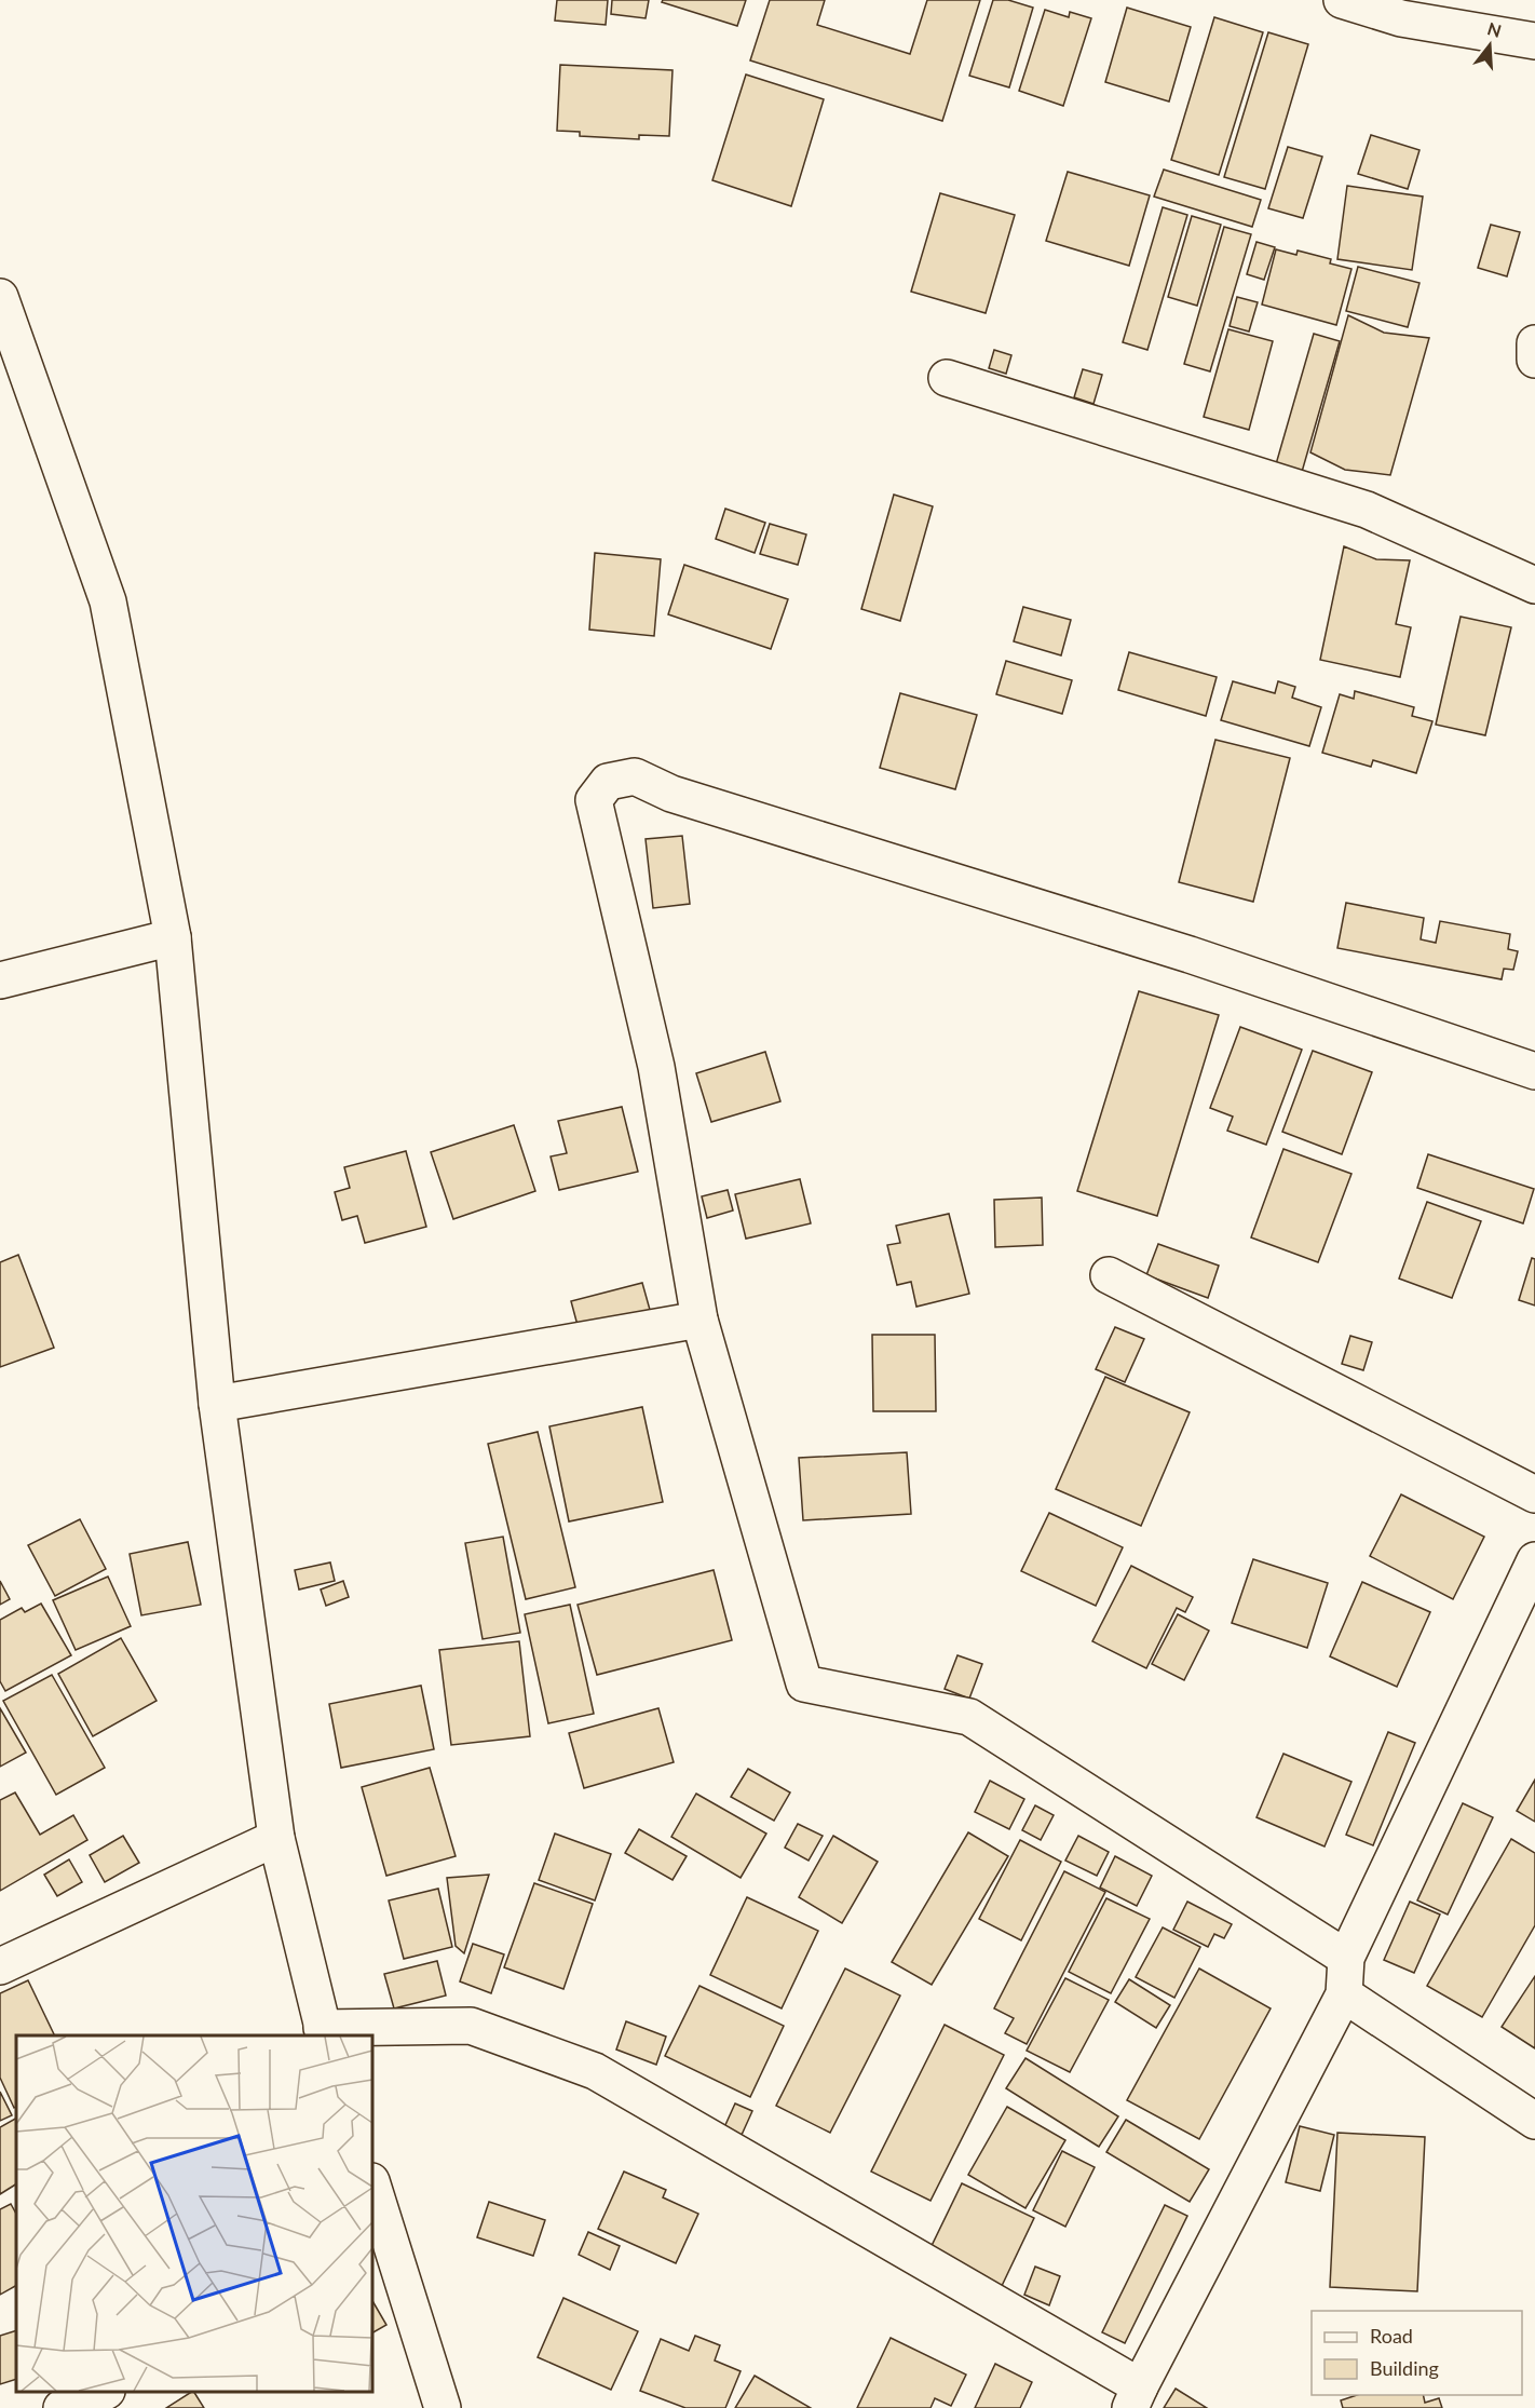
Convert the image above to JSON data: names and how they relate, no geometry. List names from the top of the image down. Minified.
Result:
{"legend":["Road","Building"],"north":"top"}
